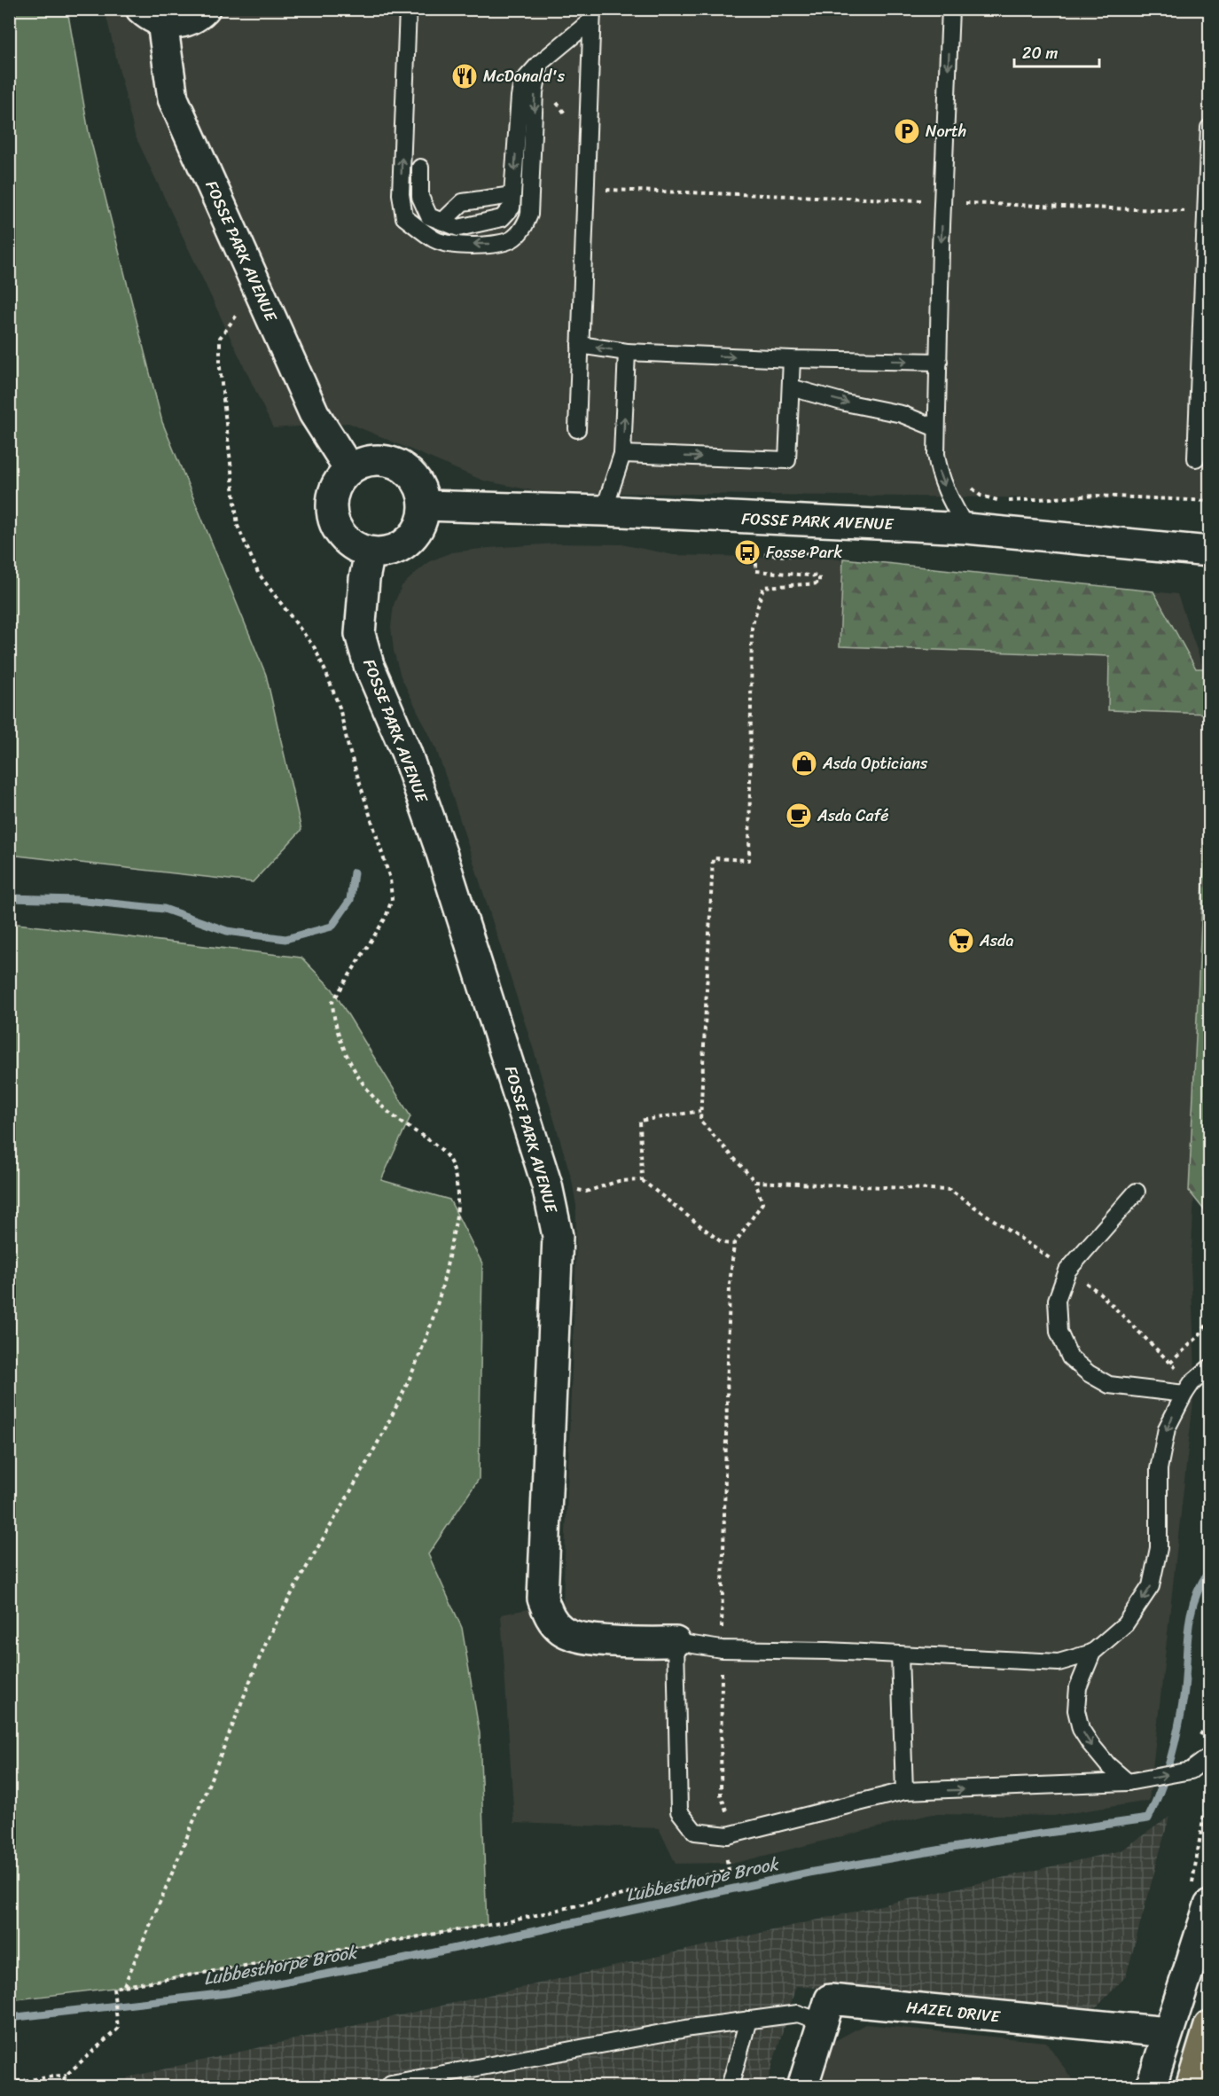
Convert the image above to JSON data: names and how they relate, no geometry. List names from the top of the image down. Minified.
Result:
{"streets":{"street":["FOSSE PARK AVENUE","HAZEL DRIVE"]},"water":["Lubbesthorpe Brook"],"places":{"restaurant":["McDonald's"],"parking":["North"],"bus stop":["Fosse Park"],"shop":["Asda Opticians"],"cafe":["Asda Café"],"supermarket":["Asda"]},"scale_bar":"20 m"}
